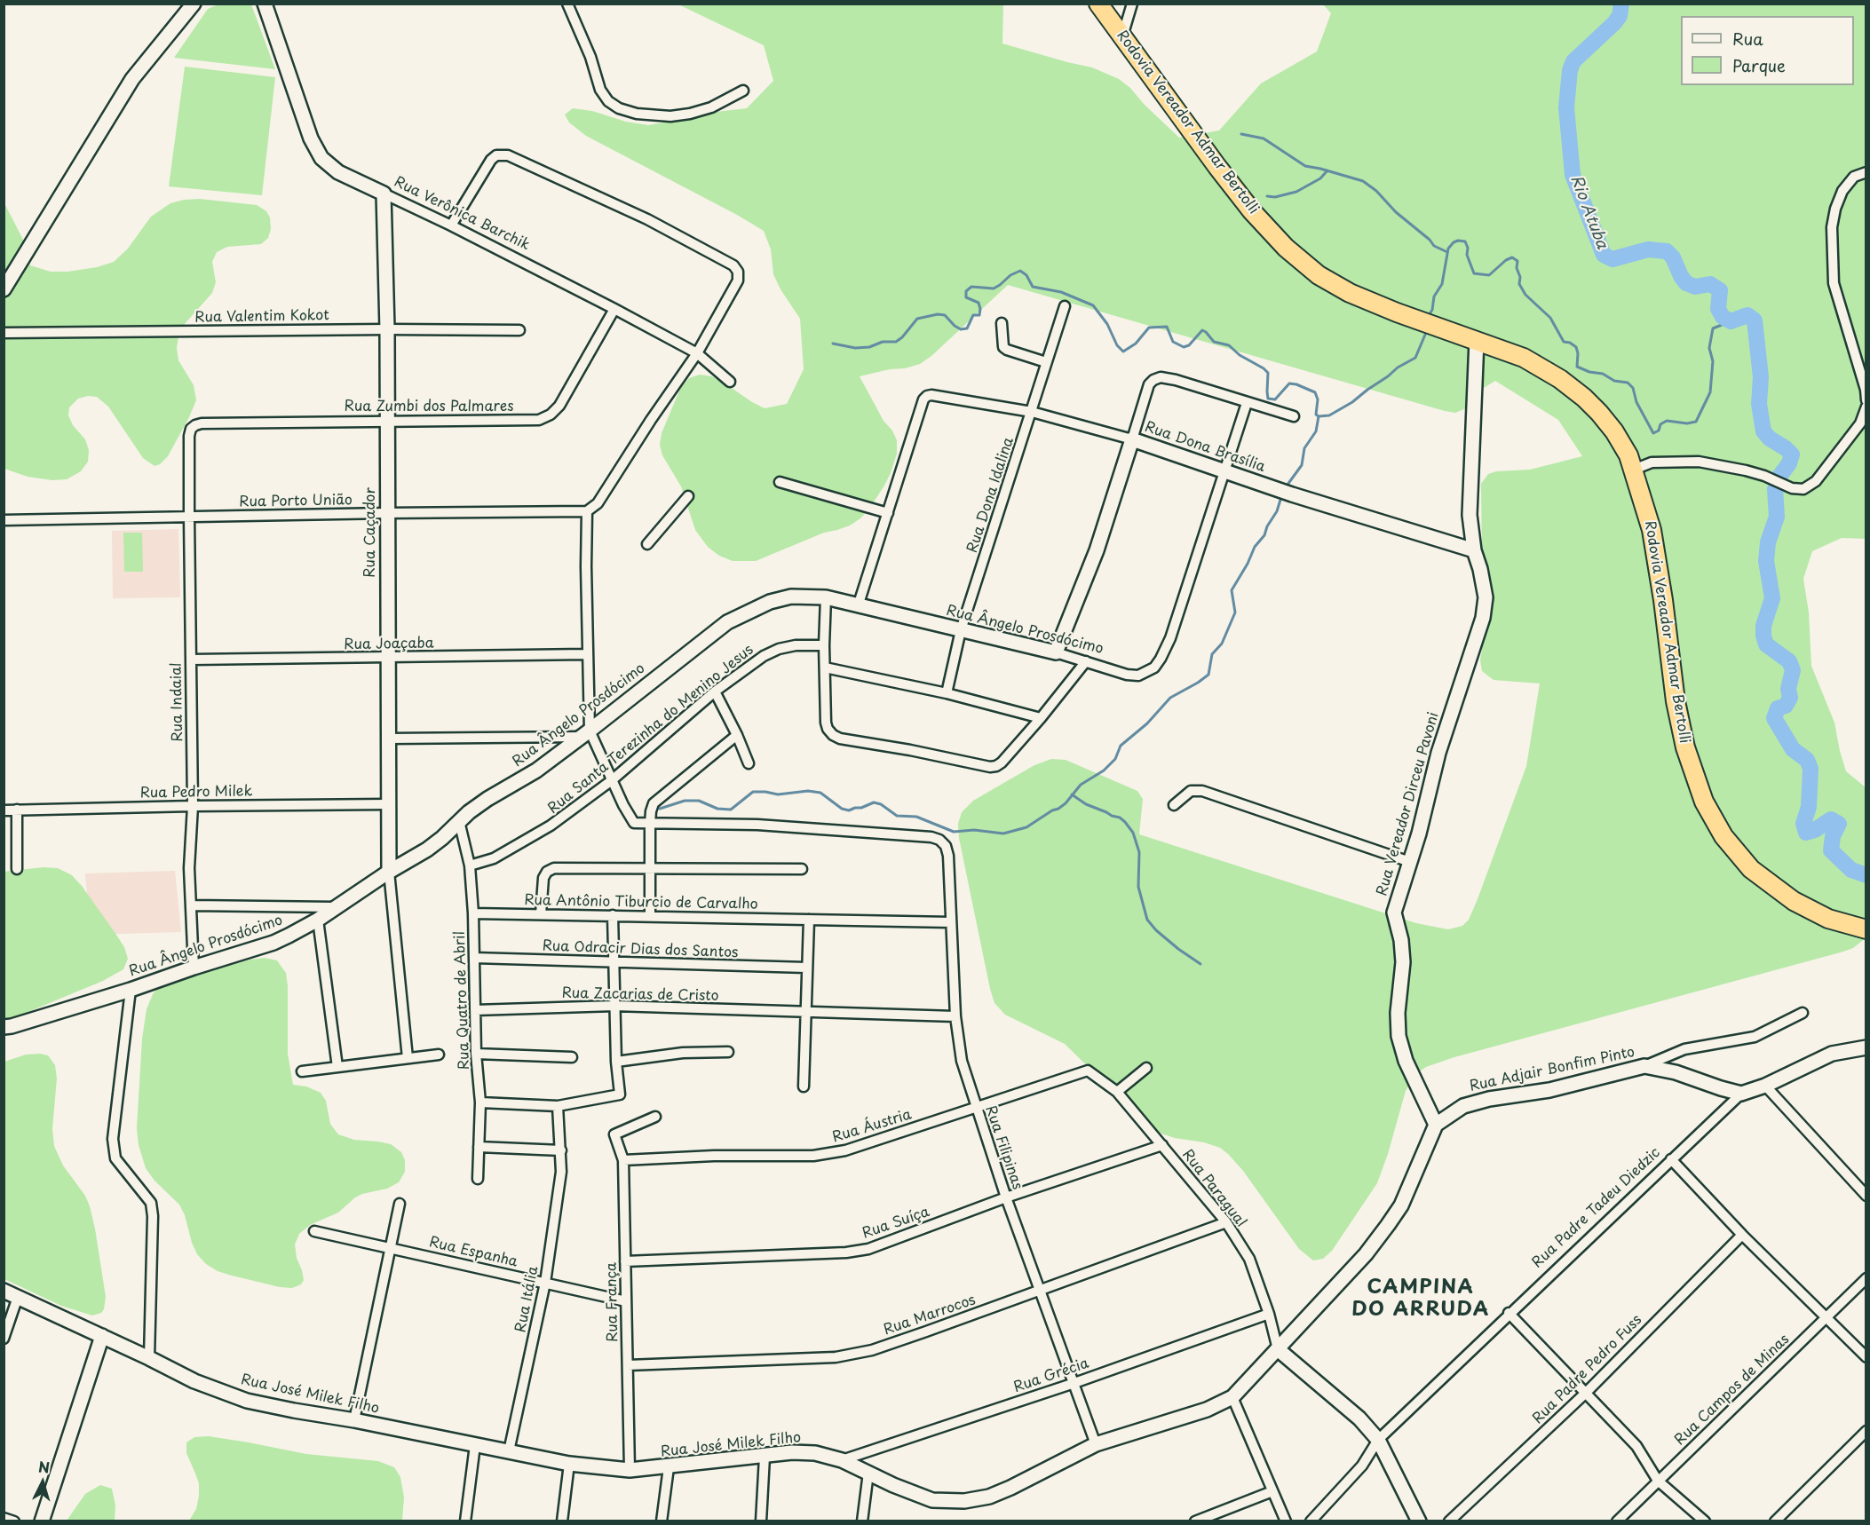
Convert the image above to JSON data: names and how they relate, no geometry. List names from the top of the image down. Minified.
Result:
{"streets":{"highway":["Rodovia Vereador Admar Bertolli"],"street":["Rua Verônica Barchik","Rua Valentim Kokot","Rua Zumbi dos Palmares","Rua Dona Brasília","Rua Dona Idalina","Rua Porto União","Rua Caçador","Rua Ângelo Prosdócimo","Rua Joaçaba","Rua Indaial","Rua Santa Terezinha do Menino Jesus","Rua Pedro Milek","Rua Vereador Dirceu Pavoni","Rua Antônio Tiburcio de Carvalho","Rua Odracir Dias dos Santos","Rua Zacarias de Cristo","Rua Quatro de Abril","Rua Adjair Bonfim Pinto","Rua Áustria","Rua Filipinas","Rua Paragual","Rua Padre Tadeu Diedzic","Rua Suíça","Rua Espanha","Rua Itália","Rua França","Rua Marrocos","Rua Padre Pedro Fuss","Rua Grécia","Rua Campos de Minas","Rua José Milek Filho"]},"crossings":[["Rodovia Vereador Admar Bertolli","Rua Vereador Dirceu Pavoni"],["Rua Verônica Barchik","Rua Zumbi dos Palmares"],["Rua Verônica Barchik","Rua Caçador"],["Rua Valentim Kokot","Rua Caçador"],["Rua Zumbi dos Palmares","Rua Caçador"],["Rua Zumbi dos Palmares","Rua Indaial"],["Rua Dona Brasília","Rua Dona Idalina"],["Rua Dona Brasília","Rua Ângelo Prosdócimo"],["Rua Dona Brasília","Rua Vereador Dirceu Pavoni"],["Rua Dona Idalina","Rua Ângelo Prosdócimo"],["Rua Porto União","Rua Caçador"],["Rua Porto União","Rua Indaial"],["Rua Caçador","Rua Ângelo Prosdócimo"],["Rua Caçador","Rua Joaçaba"],["Rua Caçador","Rua Pedro Milek"],["Rua Ângelo Prosdócimo","Rua Indaial"],["Rua Ângelo Prosdócimo","Rua Quatro de Abril"],["Rua Joaçaba","Rua Indaial"],["Rua Indaial","Rua Pedro Milek"],["Rua Santa Terezinha do Menino Jesus","Rua Quatro de Abril"],["Rua Vereador Dirceu Pavoni","Rua Adjair Bonfim Pinto"],["Rua Antônio Tiburcio de Carvalho","Rua Quatro de Abril"],["Rua Antônio Tiburcio de Carvalho","Rua Filipinas"],["Rua Odracir Dias dos Santos","Rua Quatro de Abril"],["Rua Zacarias de Cristo","Rua Quatro de Abril"],["Rua Zacarias de Cristo","Rua Filipinas"],["Rua Adjair Bonfim Pinto","Rua Padre Tadeu Diedzic"],["Rua Áustria","Rua Filipinas"],["Rua Áustria","Rua Paragual"],["Rua Áustria","Rua França"],["Rua Filipinas","Rua Suíça"],["Rua Filipinas","Rua Marrocos"],["Rua Filipinas","Rua Grécia"],["Rua Filipinas","Rua José Milek Filho"],["Rua Paragual","Rua Suíça"],["Rua Paragual","Rua Marrocos"],["Rua Paragual","Rua Grécia"],["Rua Paragual","Rua José Milek Filho"],["Rua Suíça","Rua França"],["Rua Espanha","Rua Itália"],["Rua Espanha","Rua França"],["Rua Itália","Rua José Milek Filho"],["Rua França","Rua Marrocos"],["Rua França","Rua José Milek Filho"],["Rua Grécia","Rua José Milek Filho"]],"districts":["CAMPINA DO ARRUDA"],"water":["Rio Atuba"],"legend":["Rua","Parque"],"north":"top"}
